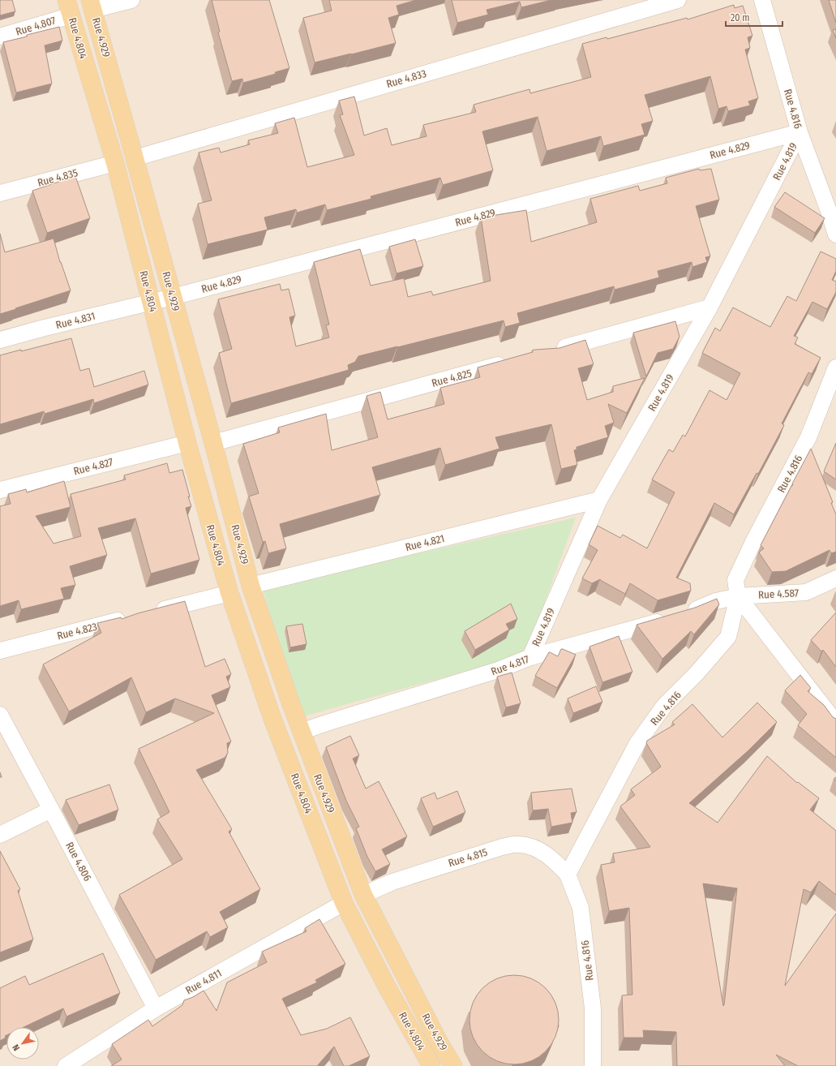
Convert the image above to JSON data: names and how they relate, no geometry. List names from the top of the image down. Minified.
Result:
{"streets":{"main road":["Rue 4.929","Rue 4.804"],"street":["Rue 4.807","Rue 4.833","Rue 4.816","Rue 4.829","Rue 4.819","Rue 4.835","Rue 4.831","Rue 4.825","Rue 4.827","Rue 4.821","Rue 4.587","Rue 4.823","Rue 4.817","Rue 4.815","Rue 4.806","Rue 4.811"]},"crossings":[["Rue 4.807","Rue 4.804"],["Rue 4.929","Rue 4.833"],["Rue 4.929","Rue 4.829"],["Rue 4.929","Rue 4.825"],["Rue 4.929","Rue 4.821"],["Rue 4.929","Rue 4.817"],["Rue 4.929","Rue 4.815"],["Rue 4.804","Rue 4.829"],["Rue 4.804","Rue 4.835"],["Rue 4.804","Rue 4.831"],["Rue 4.804","Rue 4.827"],["Rue 4.804","Rue 4.811"],["Rue 4.816","Rue 4.829"],["Rue 4.816","Rue 4.819"],["Rue 4.816","Rue 4.587"],["Rue 4.816","Rue 4.817"],["Rue 4.816","Rue 4.815"],["Rue 4.829","Rue 4.819"],["Rue 4.829","Rue 4.831"],["Rue 4.819","Rue 4.821"],["Rue 4.819","Rue 4.817"],["Rue 4.587","Rue 4.817"],["Rue 4.806","Rue 4.811"]],"scale_bar":"20 m","north":"bottom left"}
